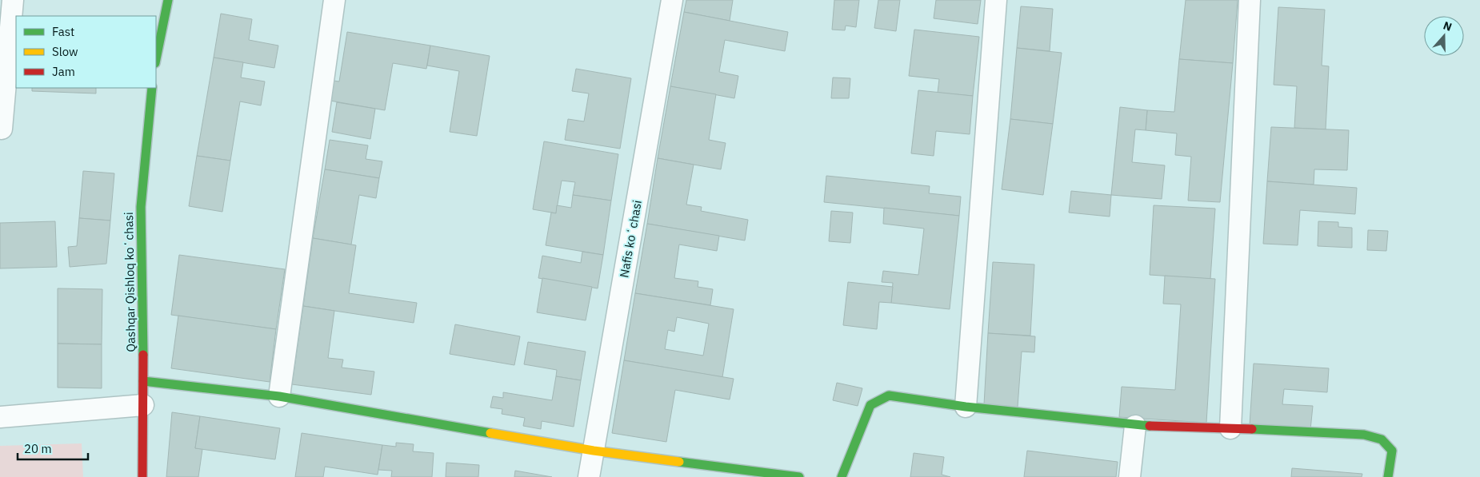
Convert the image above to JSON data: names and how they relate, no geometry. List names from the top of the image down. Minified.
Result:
{"streets":{"street":["Nafis koʻchasi","Qashqar Qishloq koʻchasi"]},"legend":["Fast","Slow","Jam"],"scale_bar":"20 m","north":"top"}
